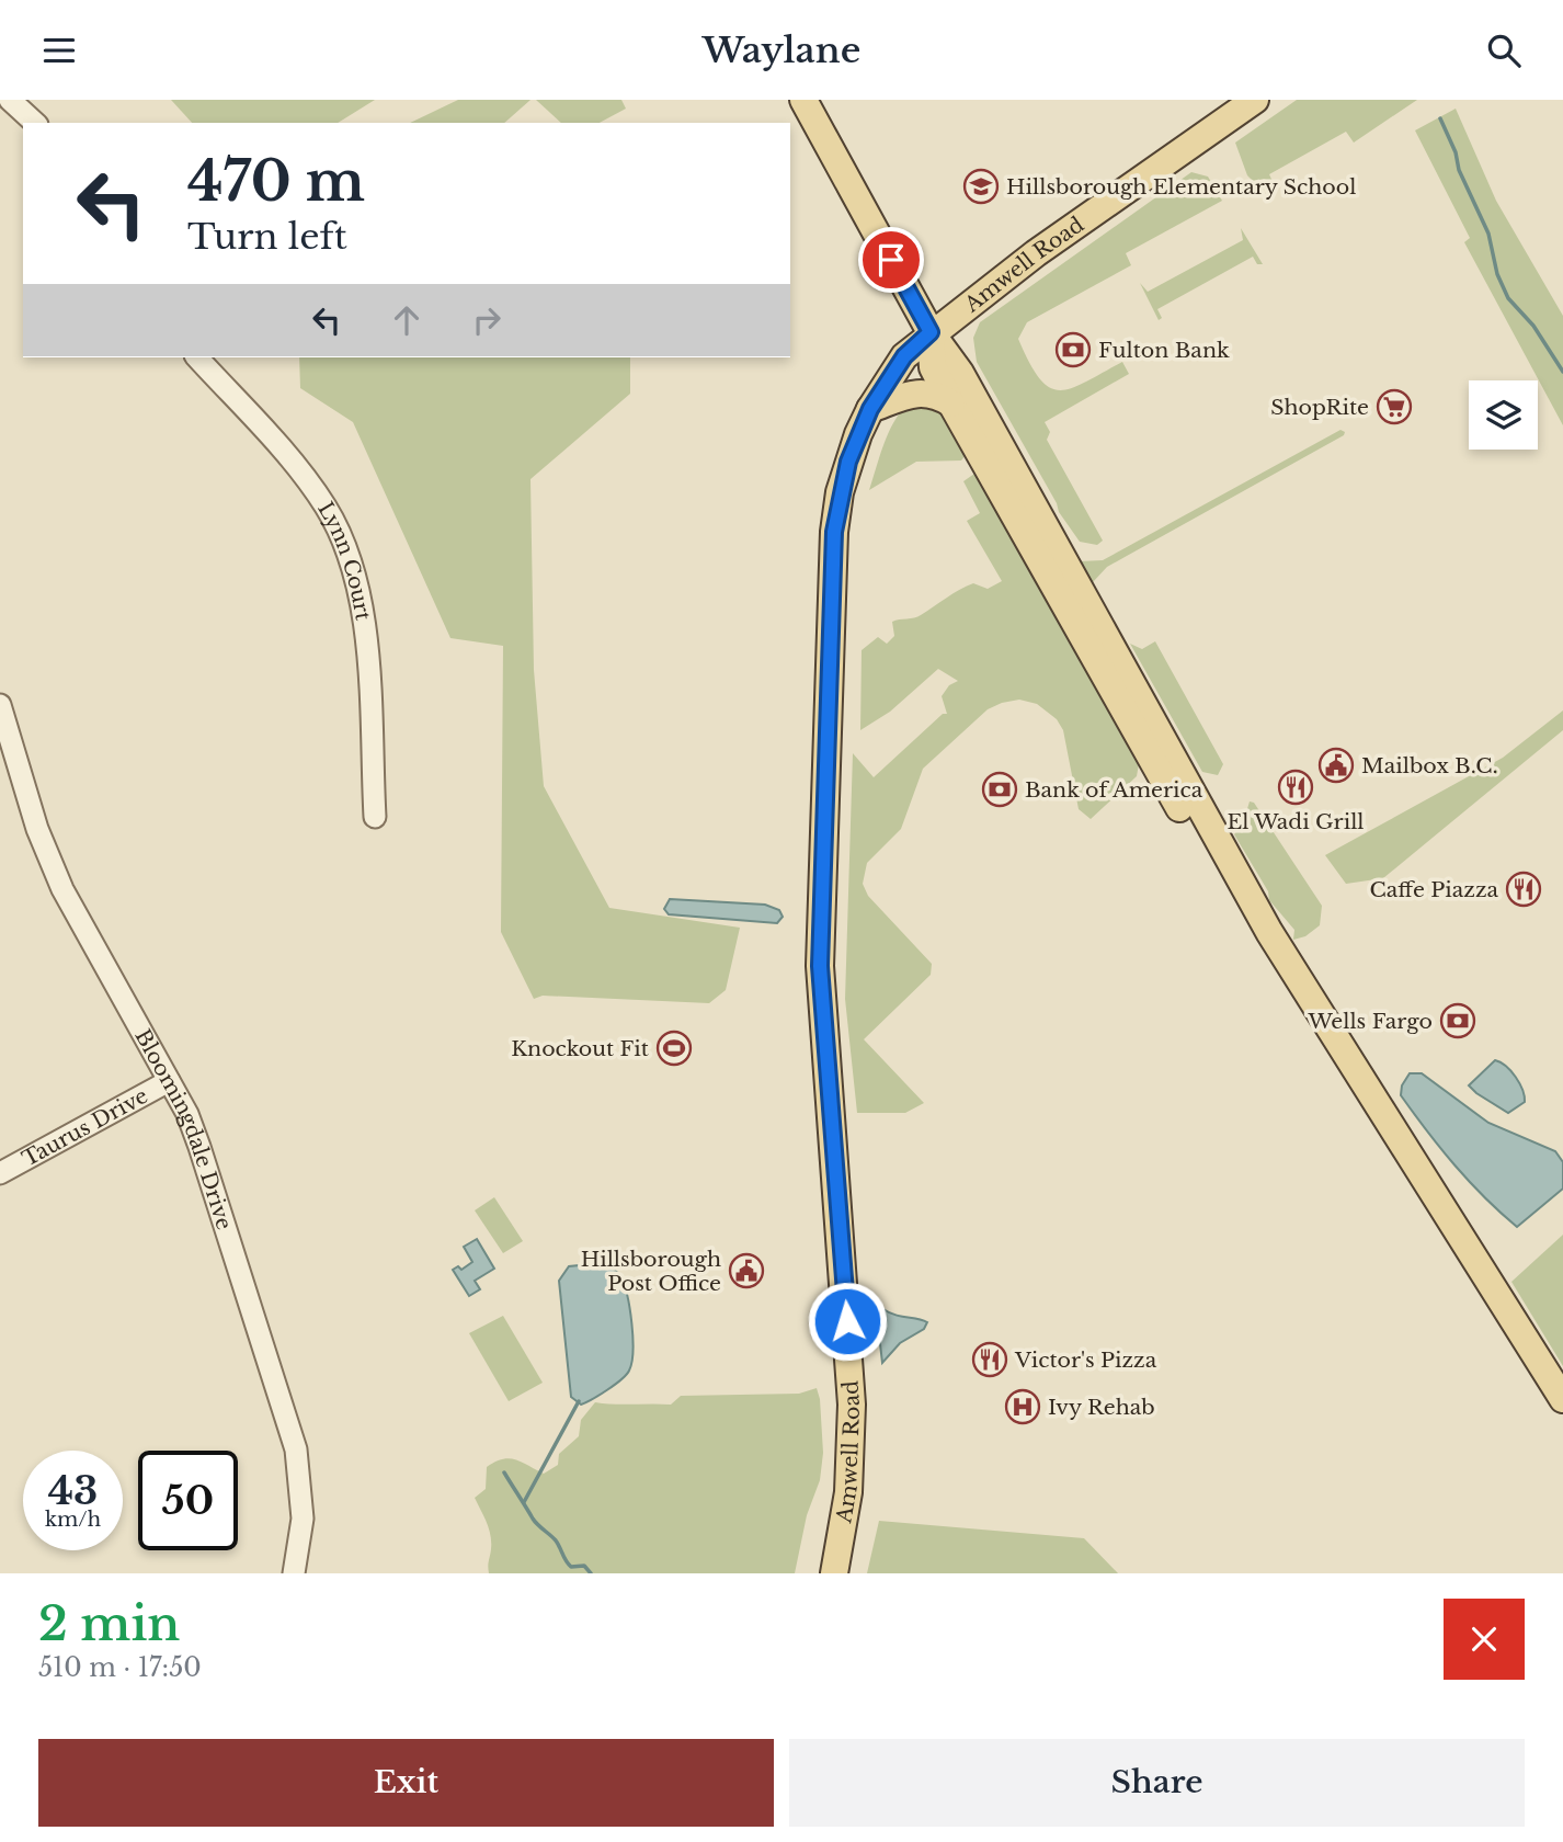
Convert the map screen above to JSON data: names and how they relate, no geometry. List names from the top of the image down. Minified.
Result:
{"streets":{"main road":["Amwell Road"],"street":["Lynn Court","Taurus Drive","Bloomingdale Drive"]},"crossings":[["Taurus Drive","Bloomingdale Drive"]],"places":{"school or university":["Hillsborough Elementary School"],"bank":["Fulton Bank","Bank of America","Wells Fargo"],"supermarket":["ShopRite"],"public building":["Mailbox B.C.","Hillsborough Post Office"],"restaurant":["El Wadi Grill","Caffe Piazza","Victor's Pizza"],"sports":["Knockout Fit"],"hospital":["Ivy Rehab"]},"page":{"header":"Waylane","turn":["470 m","Turn left"],"speed":"43 km/h","limit":"50","heading":["2 min","510 m · 17:50"],"buttons":["Exit","Share"]}}
